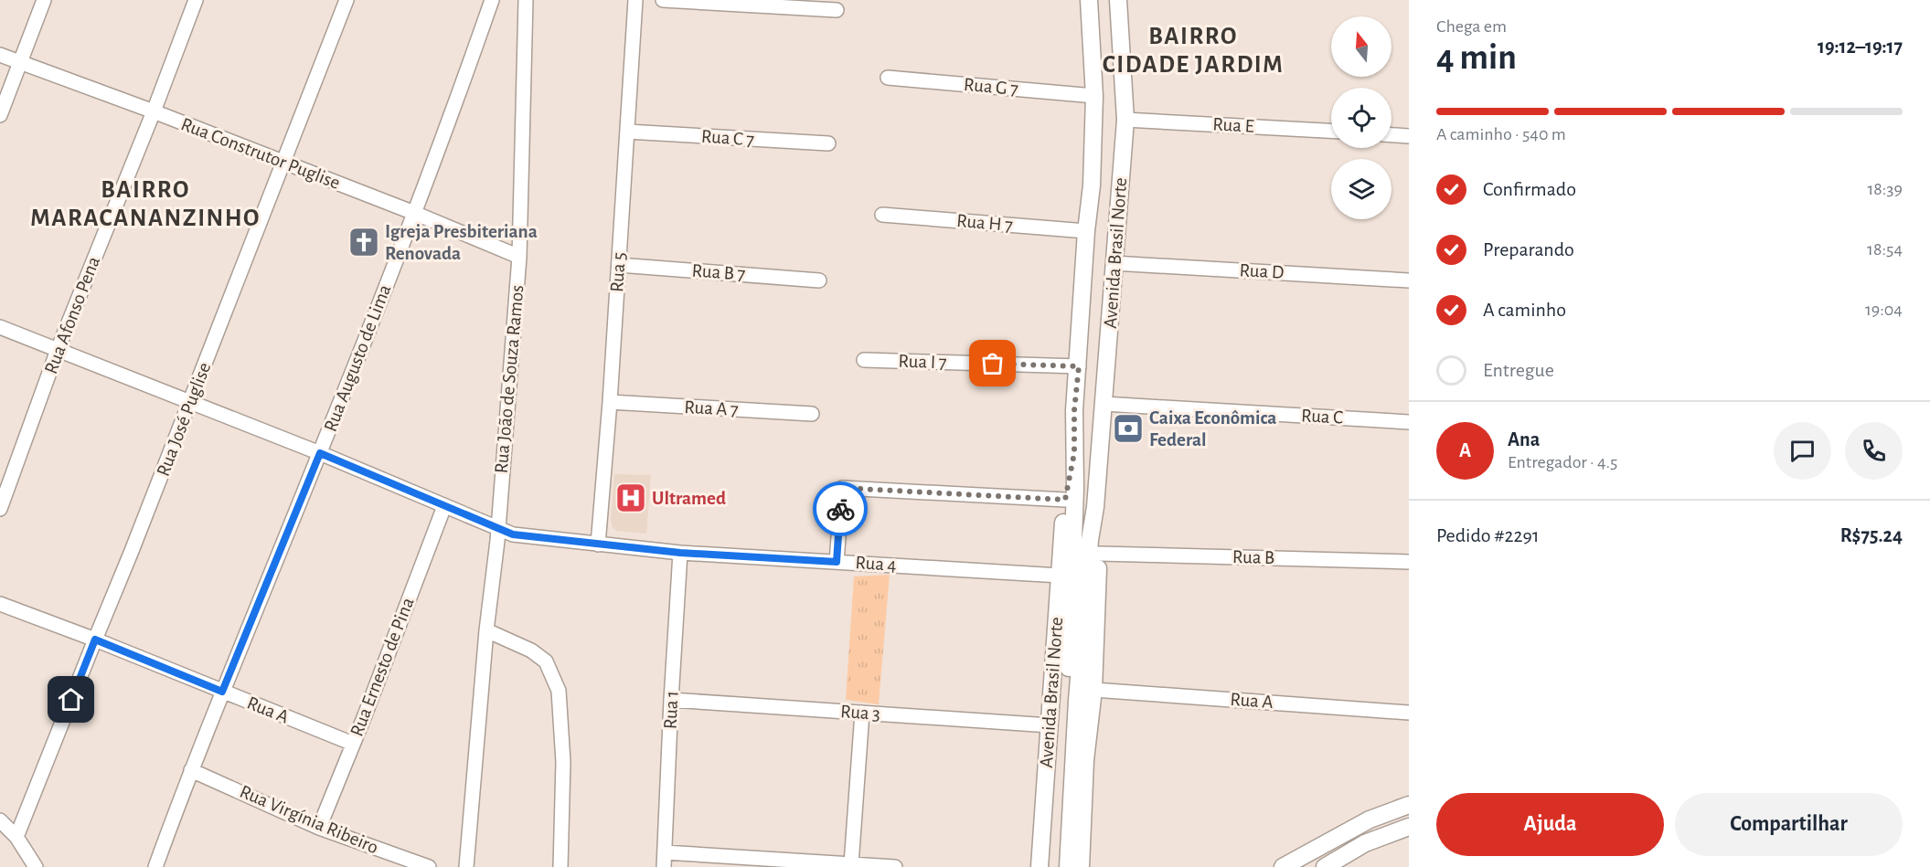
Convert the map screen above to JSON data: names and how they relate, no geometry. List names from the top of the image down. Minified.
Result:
{"streets":{"main road":["Avenida Brasil Norte"],"street":["Rua G 7","Rua E","Rua C 7","Rua Construtor Puglise","Rua H 7","Rua D","Rua 5","Rua B 7","Rua Afonso Pena","Rua Augusto de Lima","Rua I 7","Rua João de Souza Ramos","Rua A 7","Rua C","Rua José Puglise","Rua B","Rua 4","Rua Ernesto de Pina","Rua A","Rua 1","Rua 3","Rua Virgínia Ribeiro"]},"crossings":[["Rua G 7","Avenida Brasil Norte"],["Rua E","Avenida Brasil Norte"],["Rua C 7","Rua 5"],["Rua Construtor Puglise","Rua Afonso Pena"],["Rua Construtor Puglise","Rua Augusto de Lima"],["Rua Construtor Puglise","Rua João de Souza Ramos"],["Rua Construtor Puglise","Rua José Puglise"],["Rua H 7","Avenida Brasil Norte"],["Avenida Brasil Norte","Rua D"],["Avenida Brasil Norte","Rua I 7"],["Avenida Brasil Norte","Rua C"],["Avenida Brasil Norte","Rua B"],["Avenida Brasil Norte","Rua 4"],["Avenida Brasil Norte","Rua A"],["Avenida Brasil Norte","Rua 3"],["Rua 5","Rua B 7"],["Rua 5","Rua A 7"],["Rua 5","Rua 4"],["Rua Afonso Pena","Rua 4"],["Rua Augusto de Lima","Rua 4"],["Rua Augusto de Lima","Rua A"],["Rua Augusto de Lima","Rua Virgínia Ribeiro"],["Rua João de Souza Ramos","Rua 4"],["Rua José Puglise","Rua 4"],["Rua José Puglise","Rua A"],["Rua 4","Rua Ernesto de Pina"],["Rua 4","Rua 1"],["Rua Ernesto de Pina","Rua A"],["Rua Ernesto de Pina","Rua Virgínia Ribeiro"],["Rua 1","Rua 3"]],"districts":["BAIRRO CIDADE JARDIM","BAIRRO MARACANANZINHO"],"places":{"church":["Igreja Presbiteriana Renovada"],"bank":["Caixa Econômica Federal"],"hospital":["Ultramed"]},"north":"top","page":{"heading":["4 min","Chega em","19:12–19:17"],"panel":["Ana","Entregador · 4.5","Pedido #2291","R$75.24"],"bar":"A caminho · 540 m","list":[["Confirmado","18:39"],["Preparando","18:54"],["A caminho","19:04"],"Entregue"],"round":"A","buttons":["Ajuda","Compartilhar"]}}
